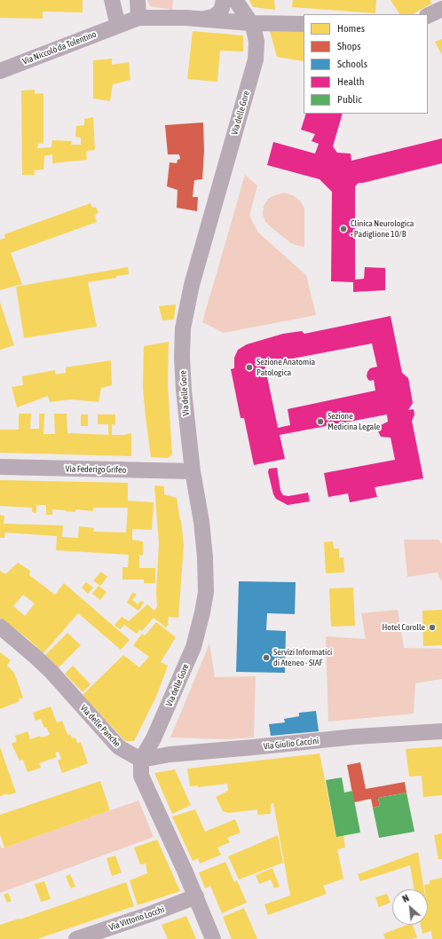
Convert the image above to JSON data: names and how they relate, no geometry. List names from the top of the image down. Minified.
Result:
{"streets":{"street":["Via Niccolò da Tolentino","Via delle Gore","Via Federigo Grifeo","Via delle Panche","Via Giulio Caccini","Via Vittorio Locchi"]},"crossings":[["Via delle Gore","Via Federigo Grifeo"],["Via delle Gore","Via delle Panche"],["Via delle Gore","Via Giulio Caccini"],["Via delle Panche","Via Giulio Caccini"]],"places":["Clinica Neurologica - Padiglione 10/B","Sezione Anatomia Patologica","Sezione Medicina Legale","Hotel Corolle","Servizi Informatici di Ateneo - SIAF"],"legend":["Homes","Shops","Schools","Health","Public"],"north":"top left"}
